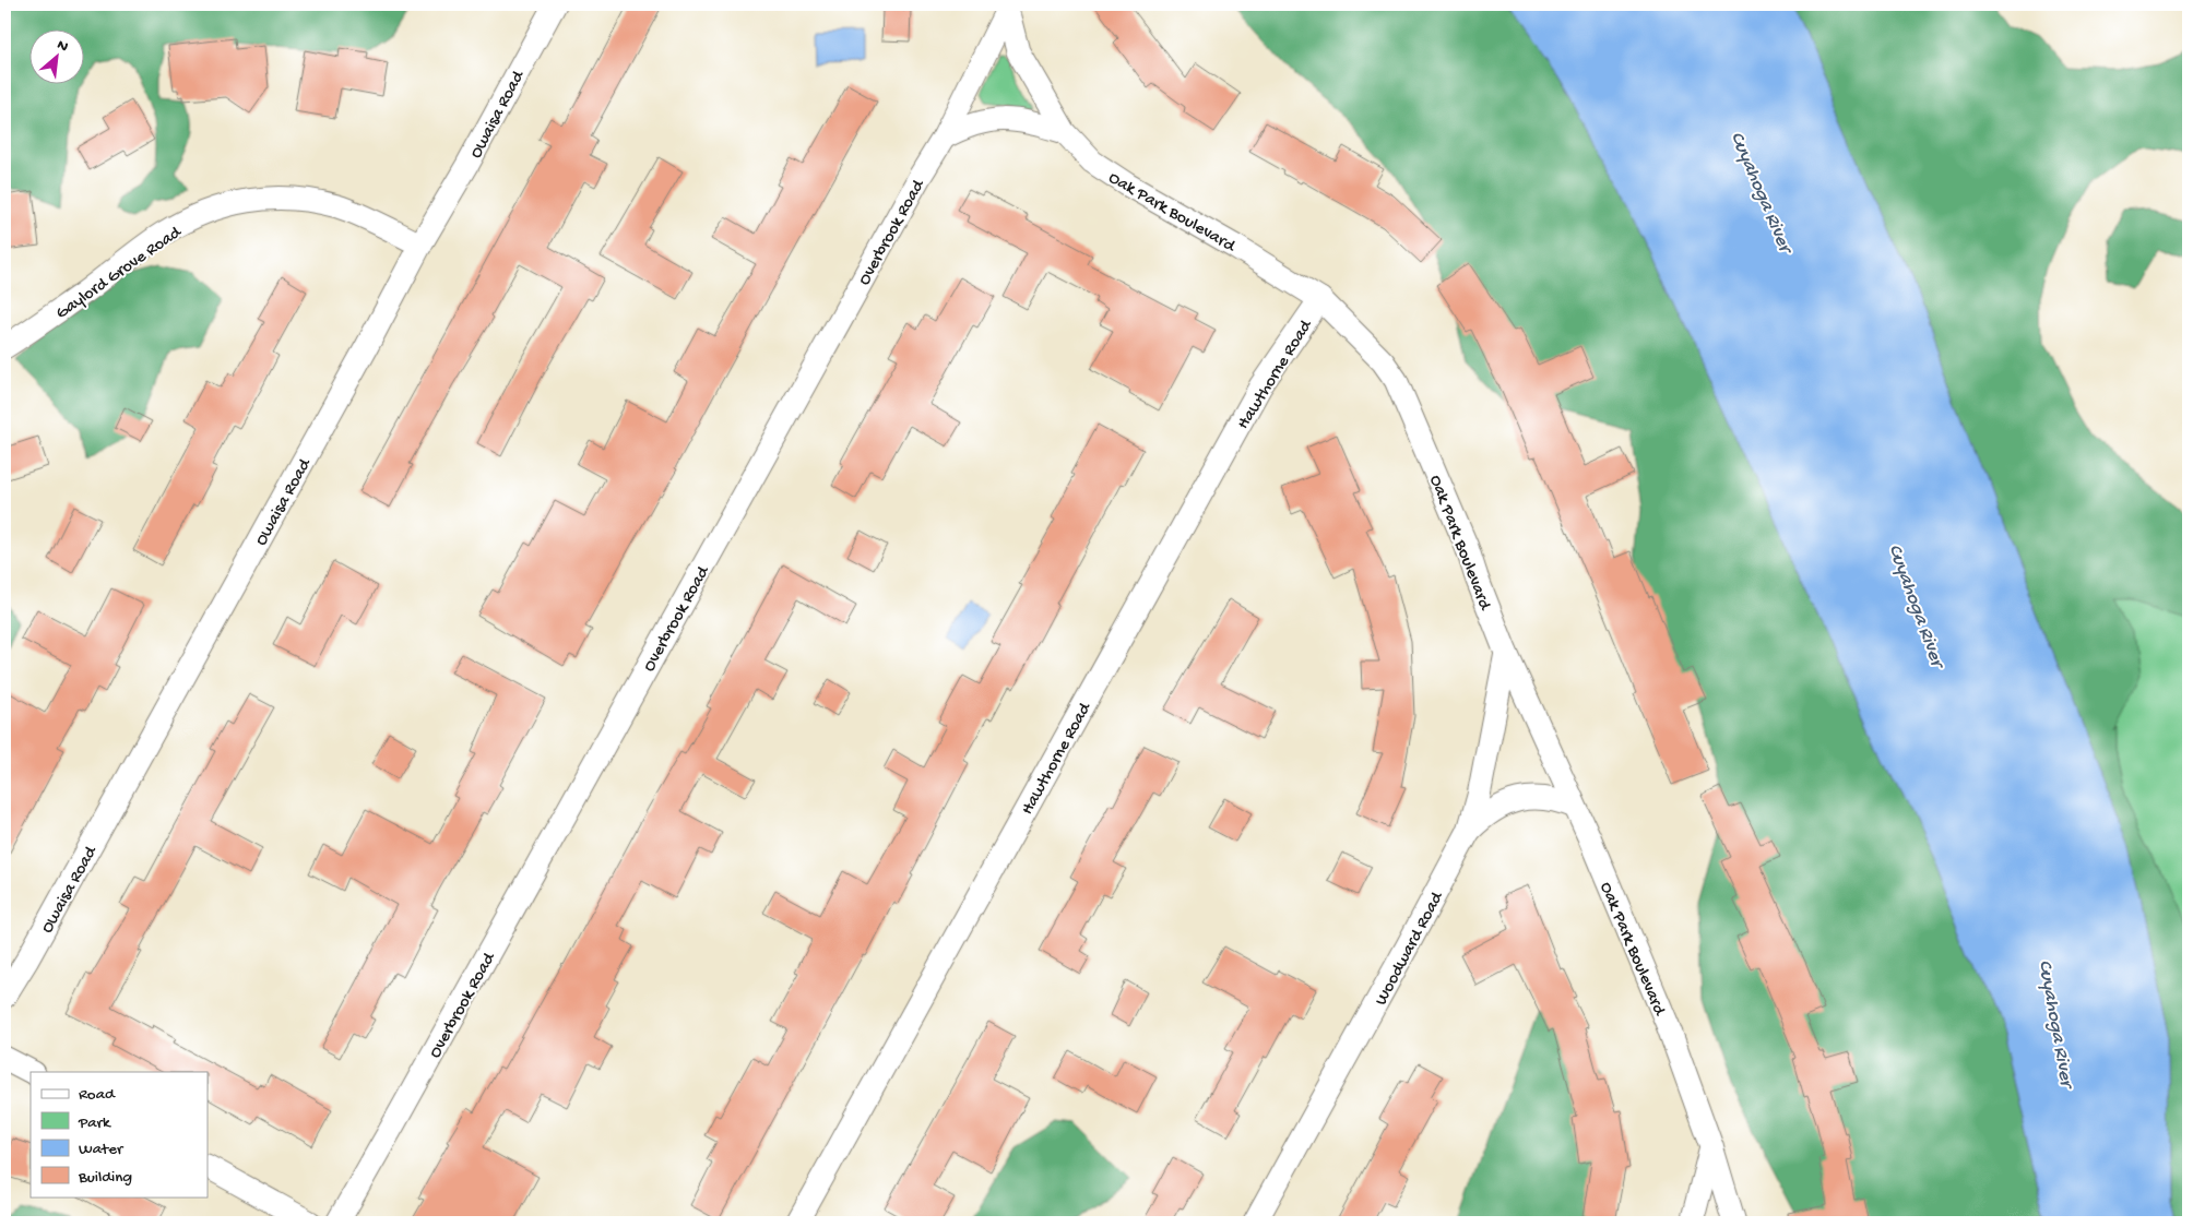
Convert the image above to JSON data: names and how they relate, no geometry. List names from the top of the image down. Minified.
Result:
{"streets":{"street":["Owaisa Road","Oak Park Boulevard","Overbrook Road","Gaylord Grove Road","Hawthorne Road","Woodward Road"]},"crossings":[["Owaisa Road","Gaylord Grove Road"],["Oak Park Boulevard","Overbrook Road"],["Oak Park Boulevard","Hawthorne Road"],["Oak Park Boulevard","Woodward Road"]],"water":["Cuyahoga River"],"legend":["Road","Park","Water","Building"],"north":"top right"}
